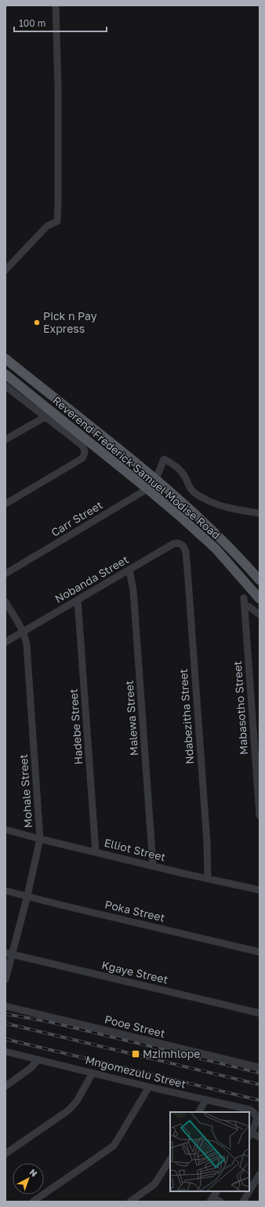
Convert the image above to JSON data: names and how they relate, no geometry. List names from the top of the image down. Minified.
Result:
{"streets":{"main road":["Reverend Frederick Samuel Modise Road"],"street":["Carr Street","Nobanda Street","Mabasotho Street","Ndabezitha Street","Malewa Street","Hadebe Street","Mohale Street","Elliot Street","Poka Street","Kgaye Street","Pooe Street","Mngomezulu Street"]},"crossings":[["Reverend Frederick Samuel Modise Road","Carr Street"],["Nobanda Street","Ndabezitha Street"],["Nobanda Street","Malewa Street"],["Nobanda Street","Hadebe Street"],["Nobanda Street","Mohale Street"],["Ndabezitha Street","Elliot Street"],["Malewa Street","Elliot Street"],["Hadebe Street","Elliot Street"],["Mohale Street","Elliot Street"],["Mohale Street","Poka Street"],["Mohale Street","Kgaye Street"]],"places":{"other":["Pick n Pay Express"],"transit":["Mzimhlope"]},"scale_bar":"100 m","north":"top right"}
